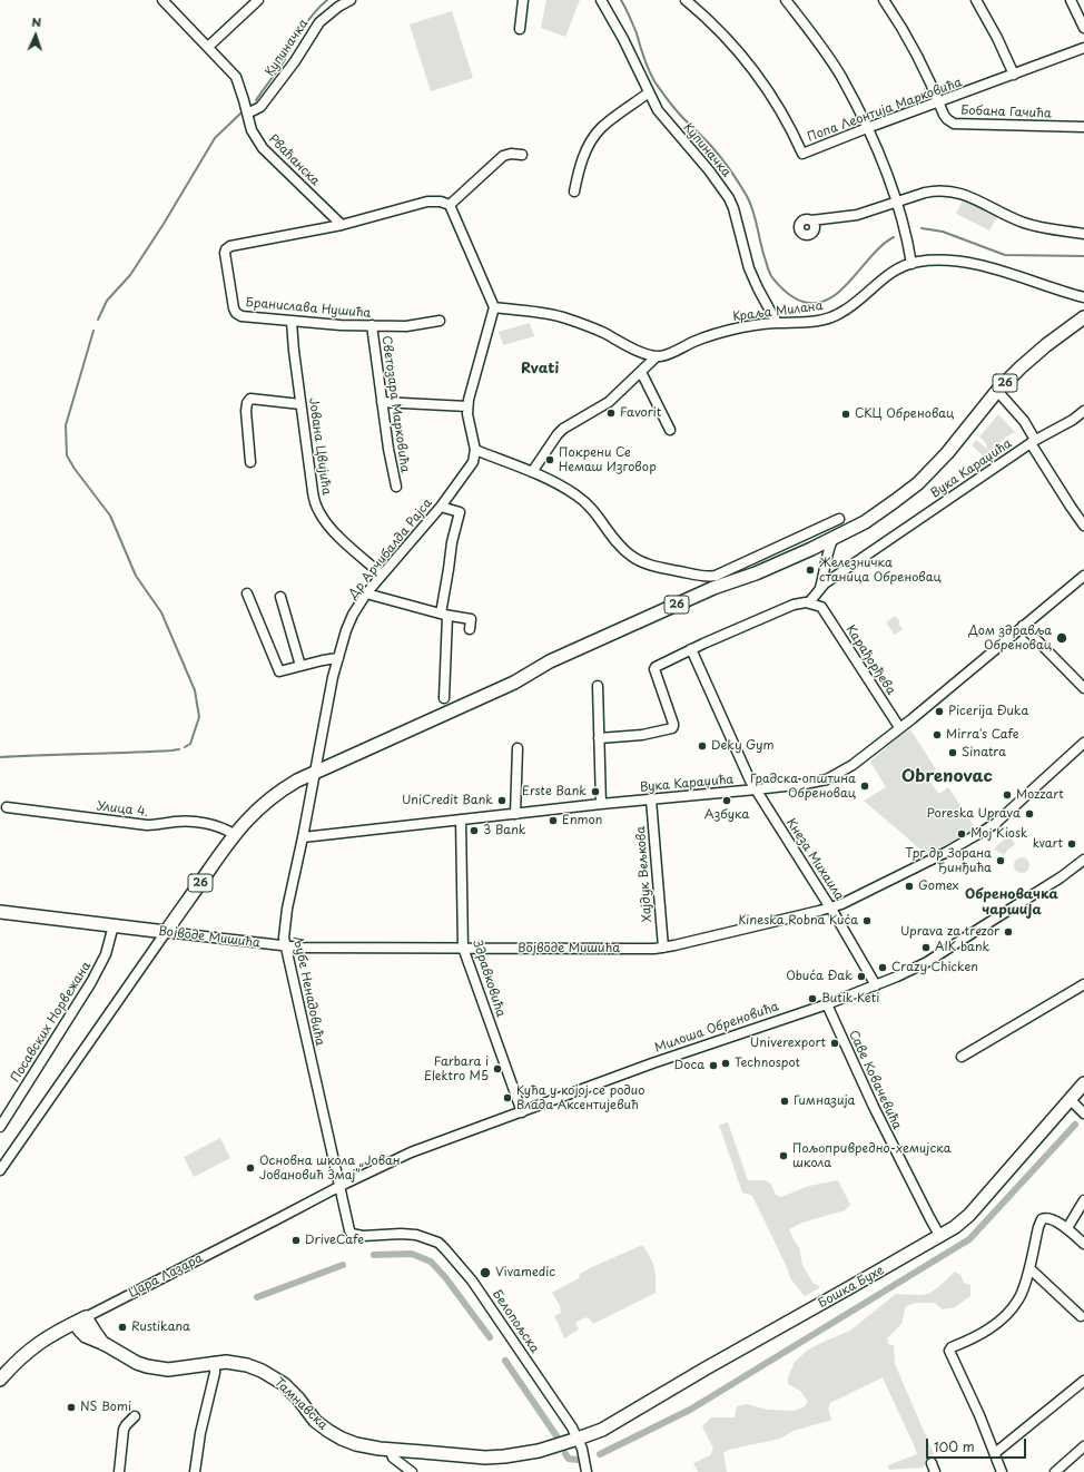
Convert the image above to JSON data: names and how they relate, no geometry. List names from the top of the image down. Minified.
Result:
{"streets":{"main road":["26","Војводе Мишића","Цара Лазара","Бошка Бухе","Тамнавска"],"street":["Купиначка","Попа Леонтија Марковића","Бобана Гачића","Рваћанска","Бранислава Нушића","Краља Милана","Светозара Марковића","Јована Цвијића","Вука Караџића","Др Арчибалда Рајса","Карађорђева","Улица 4.","Кнеза Михаила","Хајдук Вељкова","Здравковића","Љубе Ненадовића","Посавских Норвежана","Милоша Обреновића","Саве Ковачевића","Белопољска"]},"crossings":[["Купиначка","Рваћанска"],["Купиначка","Краља Милана"],["Попа Леонтија Марковића","Бобана Гачића"],["Рваћанска","Бранислава Нушића"],["Бранислава Нушића","Светозара Марковића"],["Бранислава Нушића","Јована Цвијића"],["26","Вука Караџића"],["26","Др Арчибалда Рајса"],["26","Карађорђева"],["26","Улица 4."],["26","Војводе Мишића"],["26","Љубе Ненадовића"],["Јована Цвијића","Др Арчибалда Рајса"],["Вука Караџића","Карађорђева"],["Вука Караџића","Кнеза Михаила"],["Вука Караџића","Хајдук Вељкова"],["Вука Караџића","Здравковића"],["Вука Караџића","Љубе Ненадовића"],["Др Арчибалда Рајса","Љубе Ненадовића"],["Кнеза Михаила","Војводе Мишића"],["Кнеза Михаила","Милоша Обреновића"],["Хајдук Вељкова","Војводе Мишића"],["Војводе Мишића","Здравковића"],["Војводе Мишића","Љубе Ненадовића"],["Војводе Мишића","Посавских Норвежана"],["Здравковића","Милоша Обреновића"],["Љубе Ненадовића","Милоша Обреновића"],["Љубе Ненадовића","Цара Лазара"],["Љубе Ненадовића","Белопољска"],["Милоша Обреновића","Саве Ковачевића"],["Милоша Обреновића","Цара Лазара"],["Милоша Обреновића","Белопољска"],["Саве Ковачевића","Бошка Бухе"],["Цара Лазара","Белопољска"],["Цара Лазара","Тамнавска"],["Бошка Бухе","Белопољска"],["Бошка Бухе","Тамнавска"]],"districts":["Rvati","Obrenovac","Обреновачка чаршија"],"places":["Favorit","СКЦ Обреновац","Покрени Се Немаш Изговор","Железничка станица Обреновац","Дом здравља Обреновац","Picerija Đuka","Mirra's Cafe","Deky Gym","Sinatra","Градска општина Обреновац","Erste Bank","Mozzart","UniCredit Bank","Азбука","Poreska Uprava","Enmon","3 Bank","Moj Kiosk","kvart","Трг др Зорана Ђинђића","Gomex","Kineska Robna Kuća","Uprava za trezor","AIK bank","Crazy Chicken","Obuća Đak","Butik Keti","Univerexport","Technospot","Doca","Farbara i Elektro M5","Кућа у којој се родио Влада Аксентијевић","Гимназија","Пољопривредно-хемијска школа","Основна школа „Јован Јовановић Змај”","DriveCafe","Vivamedic","Rustikana","NS Bomi"],"scale_bar":"100 m","north":"top"}
